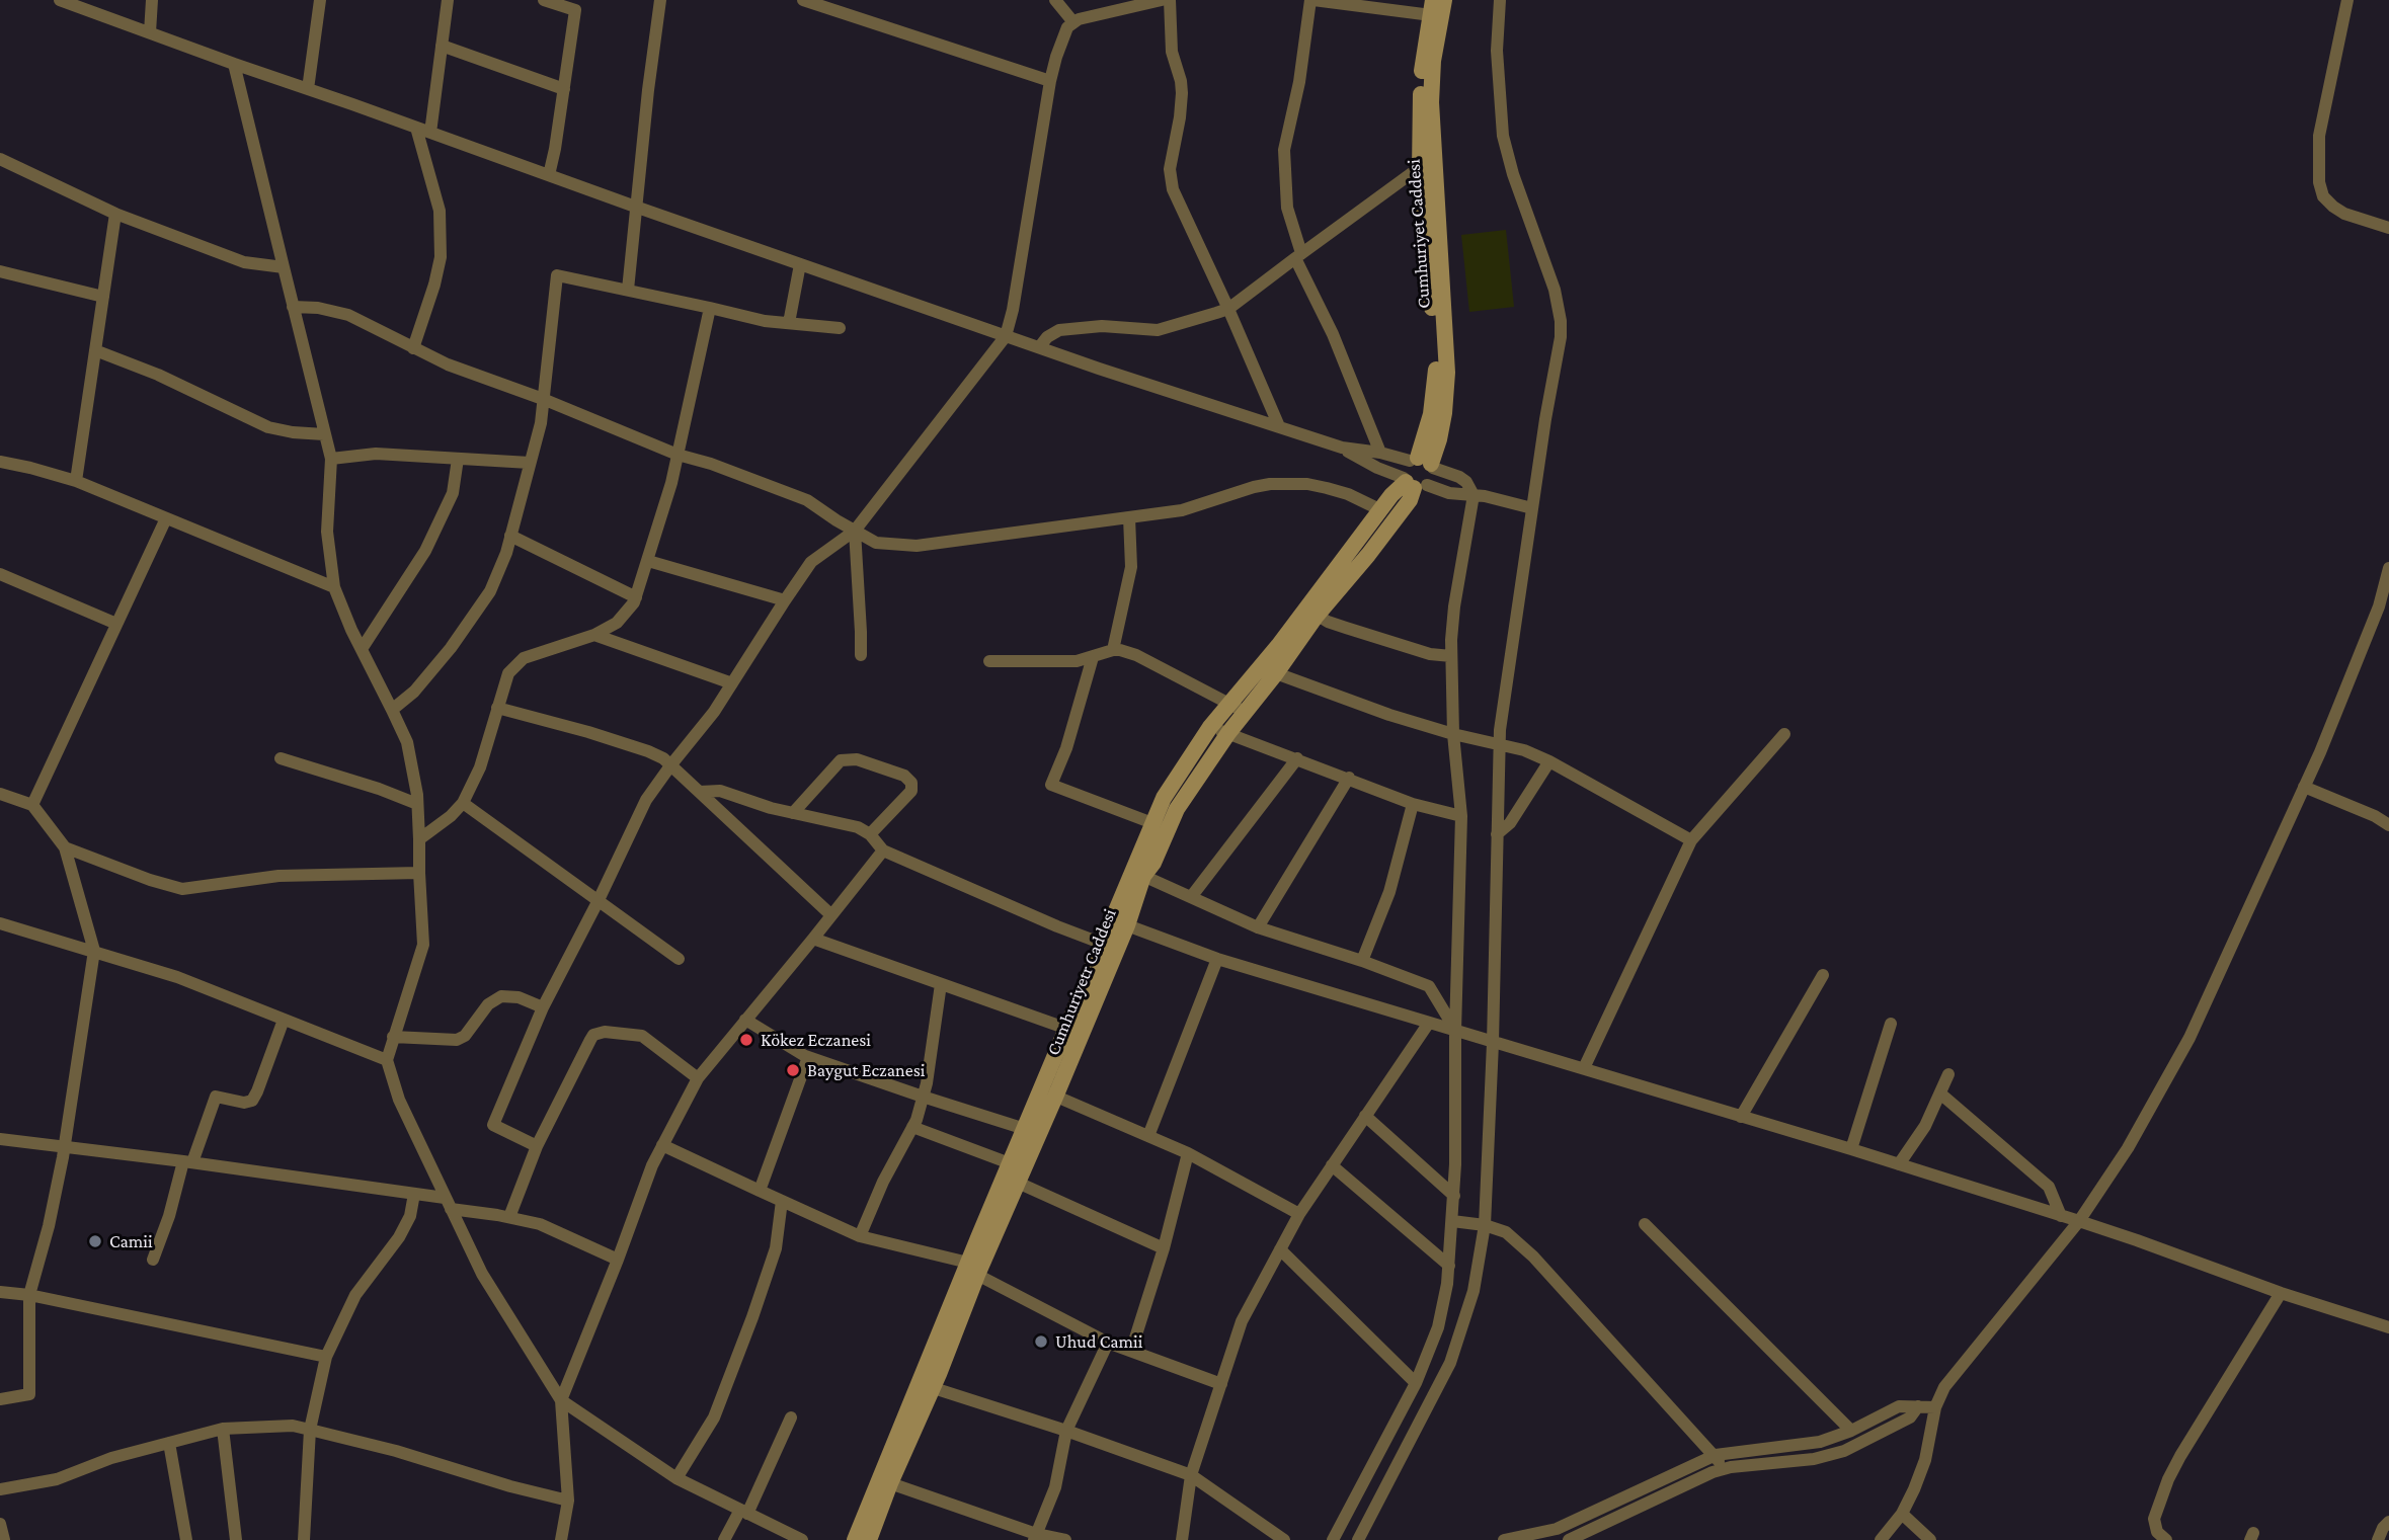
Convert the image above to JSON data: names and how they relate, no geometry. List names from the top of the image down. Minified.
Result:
{"streets":{"main road":["Cumhuriyet Caddesi","Cumhuriyetr Caddesi"]},"places":["Kökez Eczanesi","Baygut Eczanesi","Camii","Uhud Camii"]}
